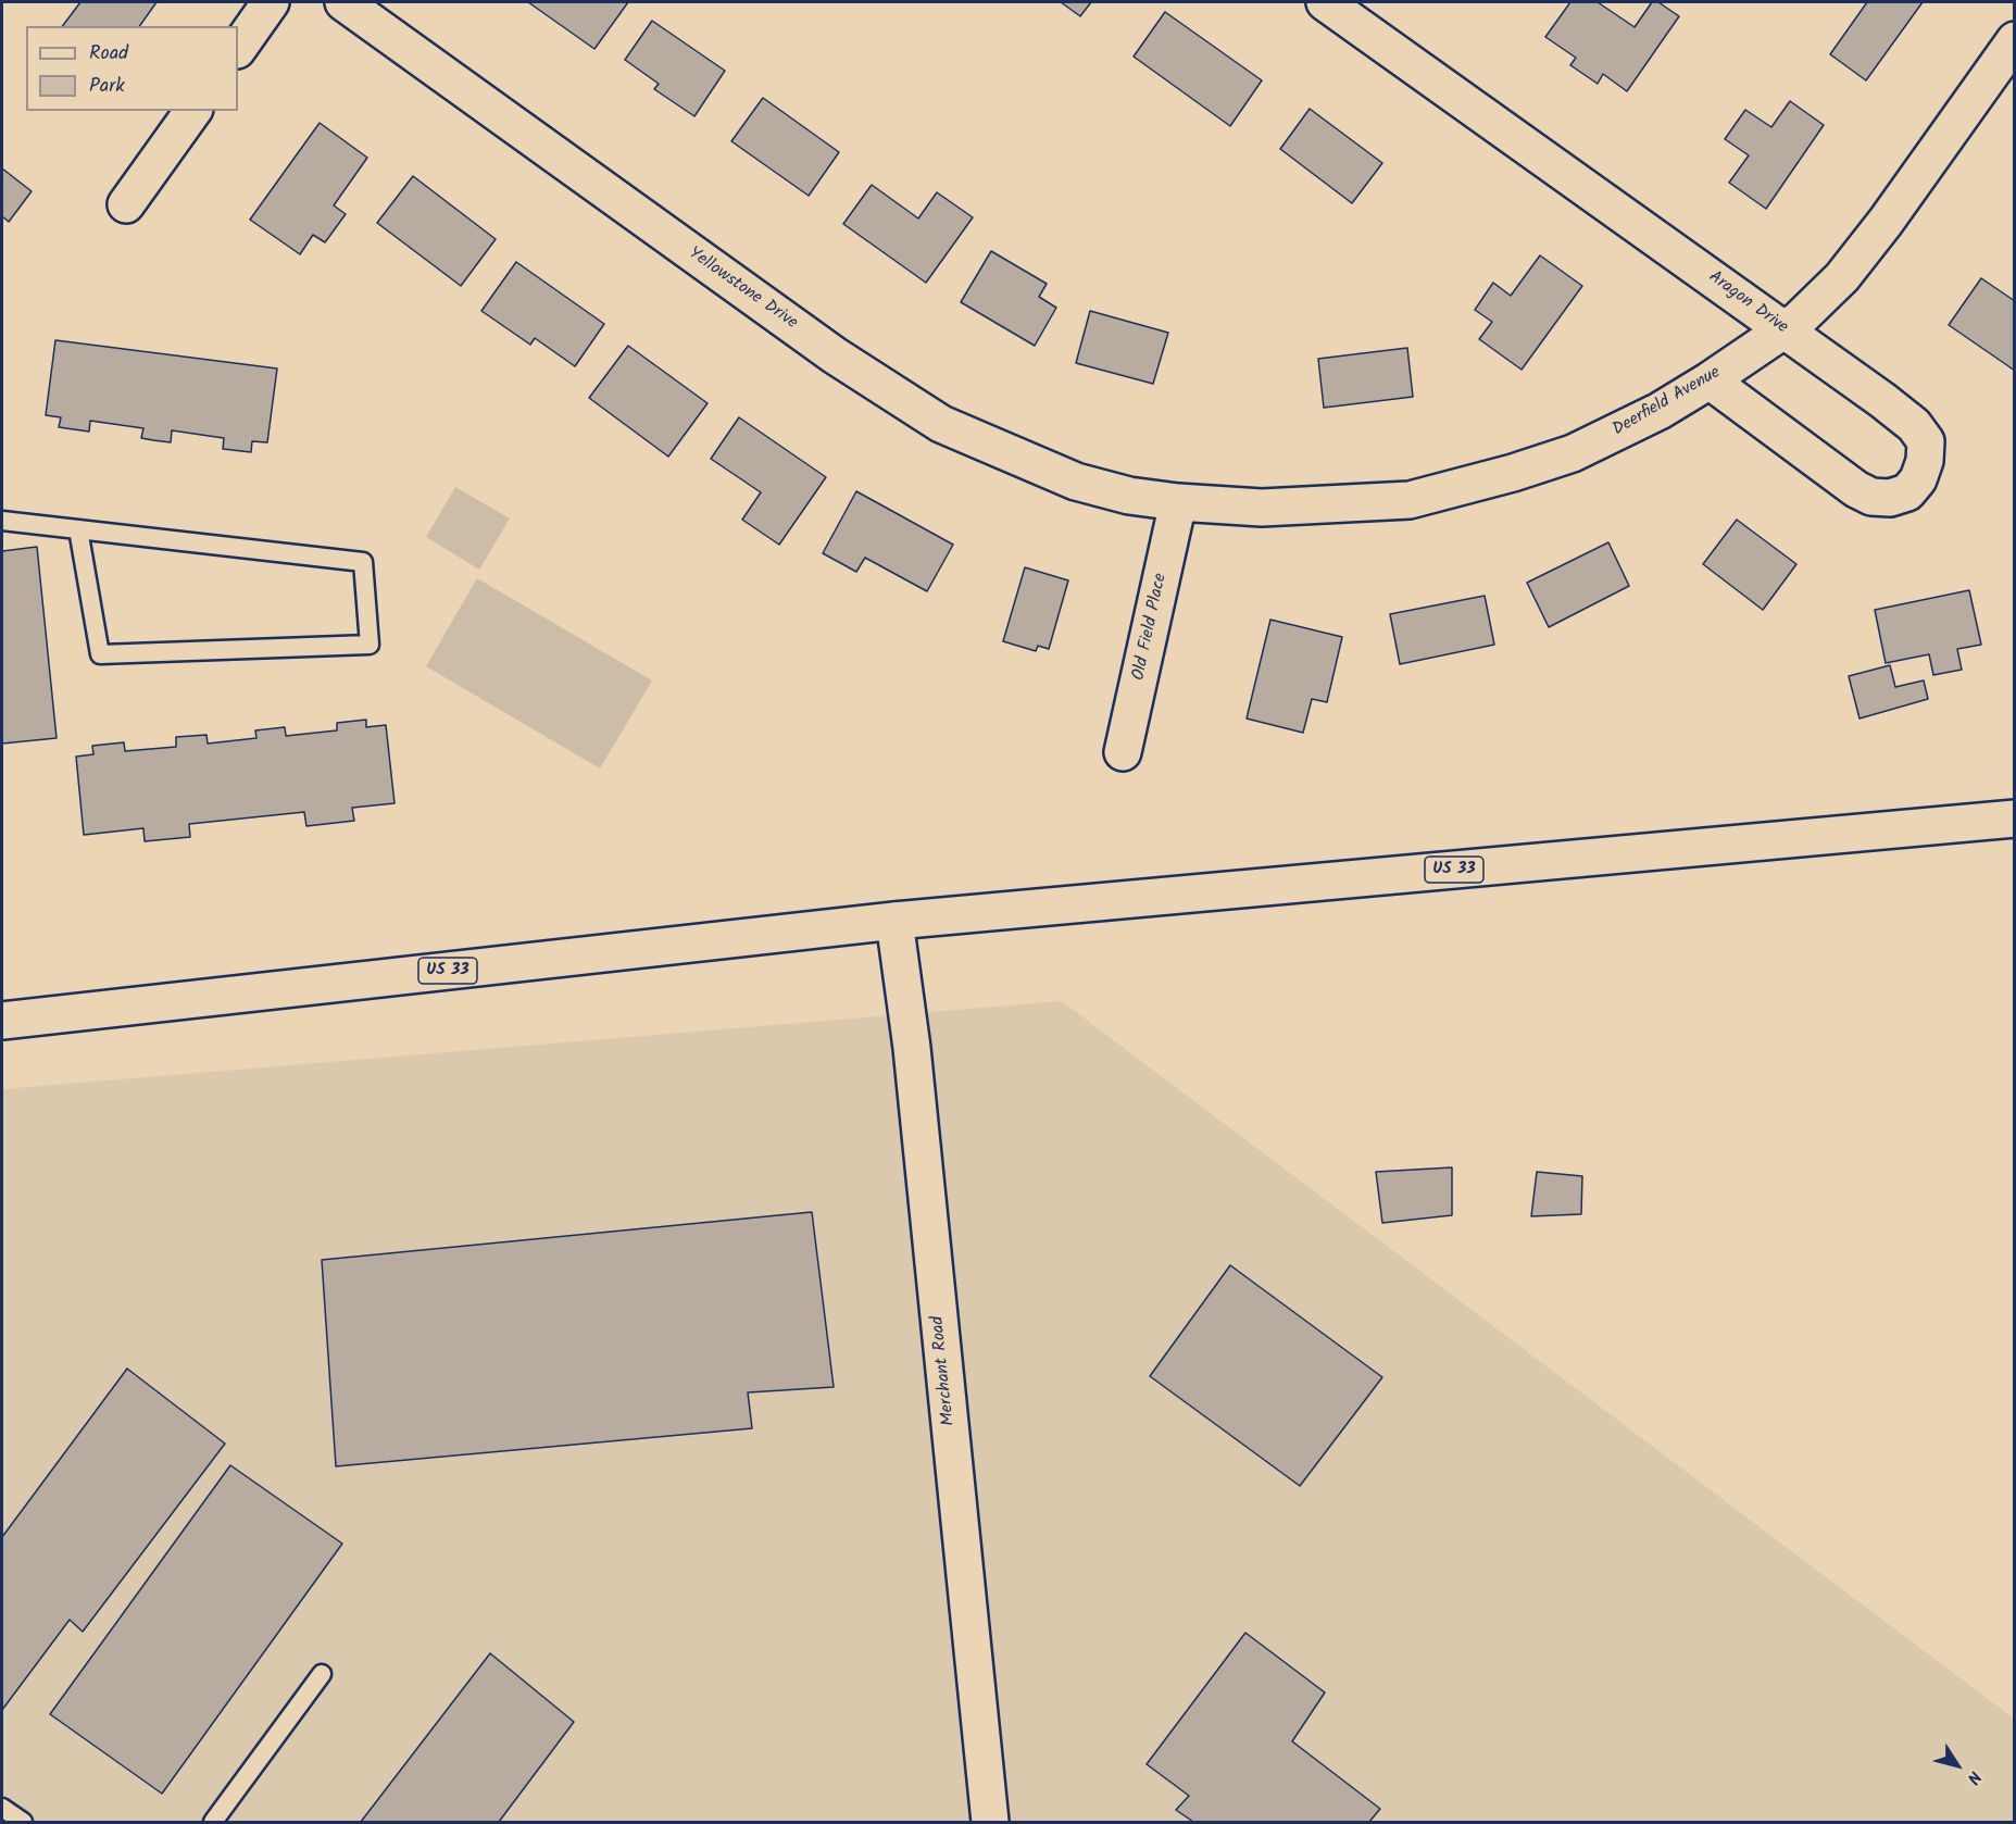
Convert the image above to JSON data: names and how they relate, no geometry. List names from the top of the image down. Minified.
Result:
{"streets":{"main road":["Yellowstone Drive","Aragon Drive","Deerfield Avenue","Old Field Place","US 33","Merchant Road"]},"crossings":[["Yellowstone Drive","Deerfield Avenue"],["Yellowstone Drive","Old Field Place"],["Aragon Drive","Deerfield Avenue"],["Deerfield Avenue","Old Field Place"],["US 33","Merchant Road"]],"legend":["Road","Park"],"north":"bottom right"}
